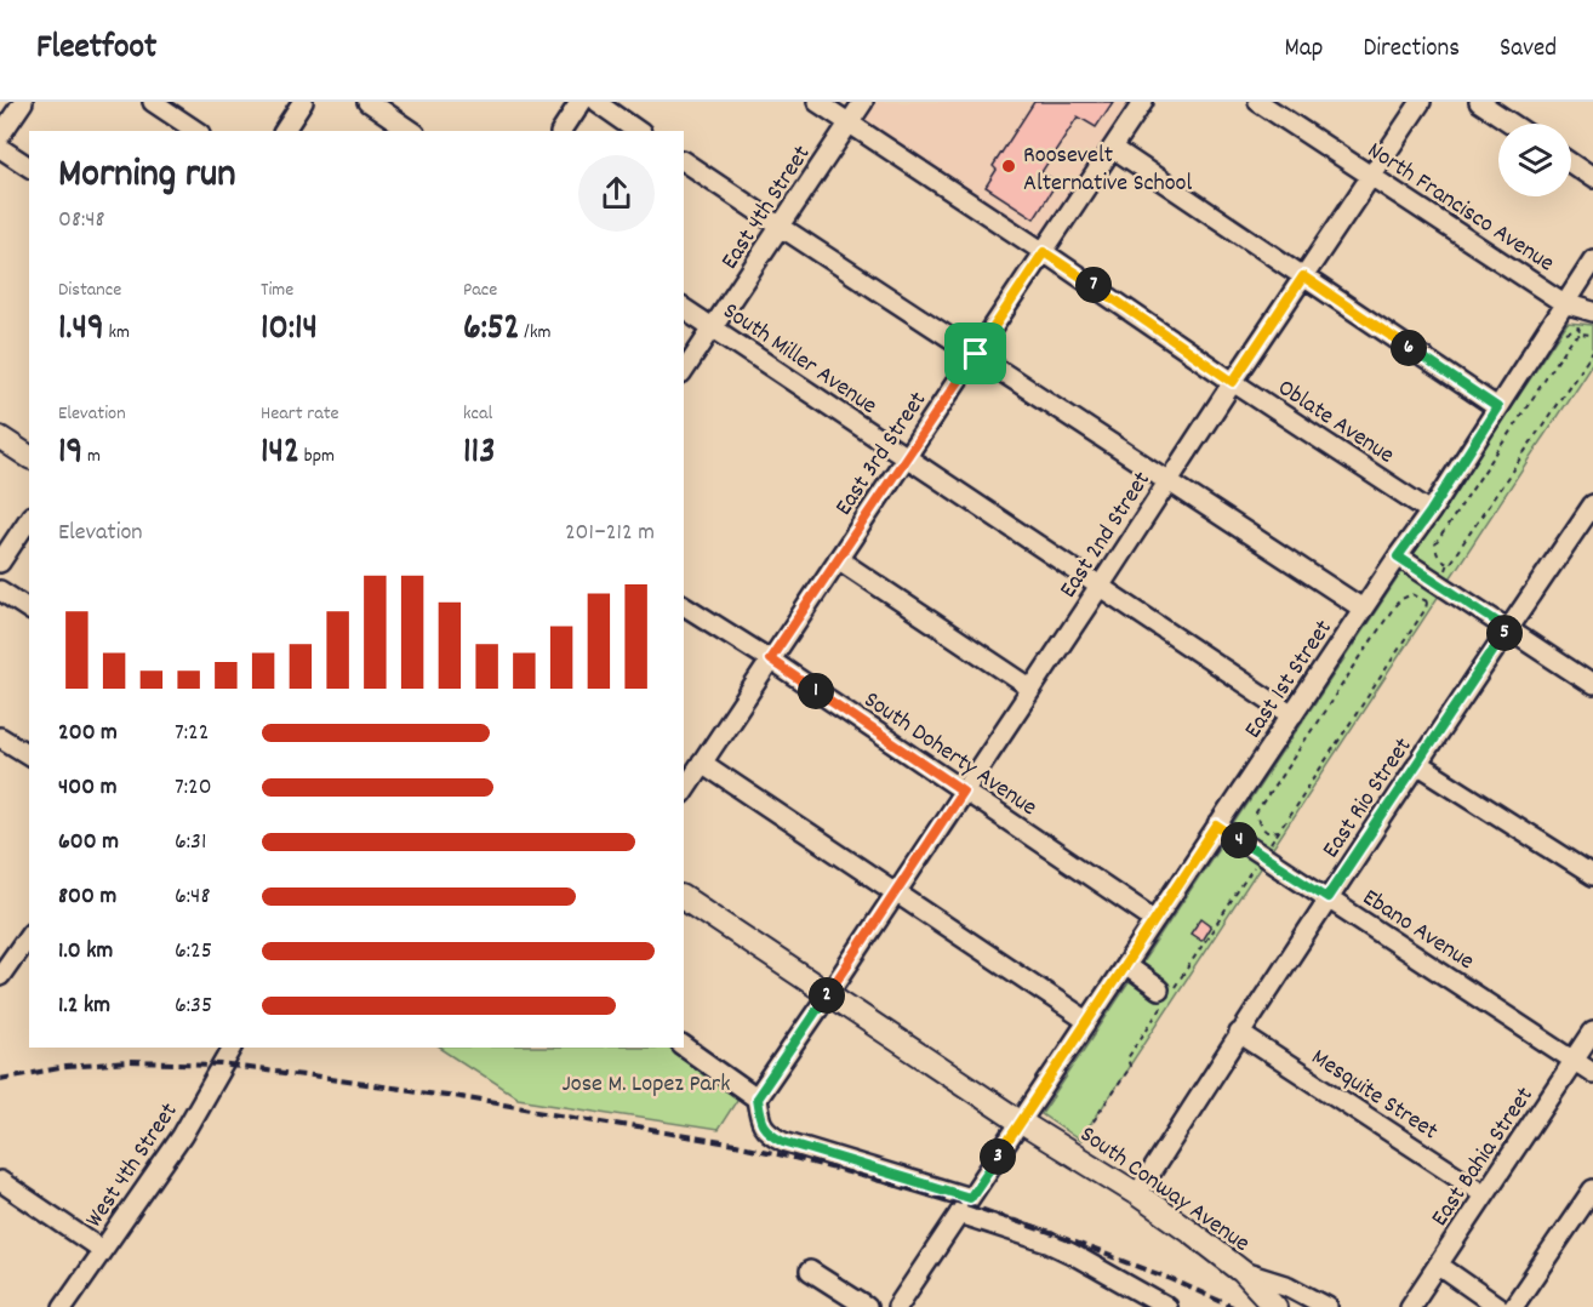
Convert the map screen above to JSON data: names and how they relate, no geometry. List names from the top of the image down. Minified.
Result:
{"streets":{"main road":["South Conway Avenue"],"street":["North Francisco Avenue","East 4th Street","South Miller Avenue","Oblate Avenue","East 3rd Street","East 2nd Street","East 1st Street","South Doherty Avenue","East Rio Street","Ebano Avenue","Mesquite Street","East Bahia Street","West 4th Street"]},"crossings":[["North Francisco Avenue","East 2nd Street"],["North Francisco Avenue","East 1st Street"],["East 4th Street","South Miller Avenue"],["East 4th Street","Oblate Avenue"],["South Miller Avenue","East 3rd Street"],["South Miller Avenue","East 2nd Street"],["South Miller Avenue","East 1st Street"],["Oblate Avenue","East 3rd Street"],["Oblate Avenue","East 2nd Street"],["Oblate Avenue","East 1st Street"],["East 3rd Street","South Doherty Avenue"],["East 2nd Street","South Doherty Avenue"],["East 2nd Street","South Conway Avenue"],["East 1st Street","South Doherty Avenue"],["East 1st Street","Ebano Avenue"],["East 1st Street","South Conway Avenue"],["East Rio Street","Ebano Avenue"],["East Rio Street","Mesquite Street"],["East Rio Street","South Conway Avenue"],["Ebano Avenue","East Bahia Street"],["Mesquite Street","East Bahia Street"]],"parks":["Jose M. Lopez Park"],"places":["Roosevelt Alternative School"],"page":{"header":"Fleetfoot","nav":["Map","Directions","Saved"],"heading":["Morning run","08:48"],"stats":[["Distance","1.49 km"],["Time","10:14"],["Pace","6:52 /km"],["Elevation","19 m"],["Heart rate","142 bpm"],["kcal","113"]],"pins":["7","6","5","1","4","2","3"],"chart":["Elevation","201–212 m"],"list":[{"name":"200 m","note":"7:22"},{"name":"400 m","note":"7:20"},{"name":"600 m","note":"6:31"},{"name":"800 m","note":"6:48"},{"name":"1.0 km","note":"6:25"},{"name":"1.2 km","note":"6:35"}]}}
